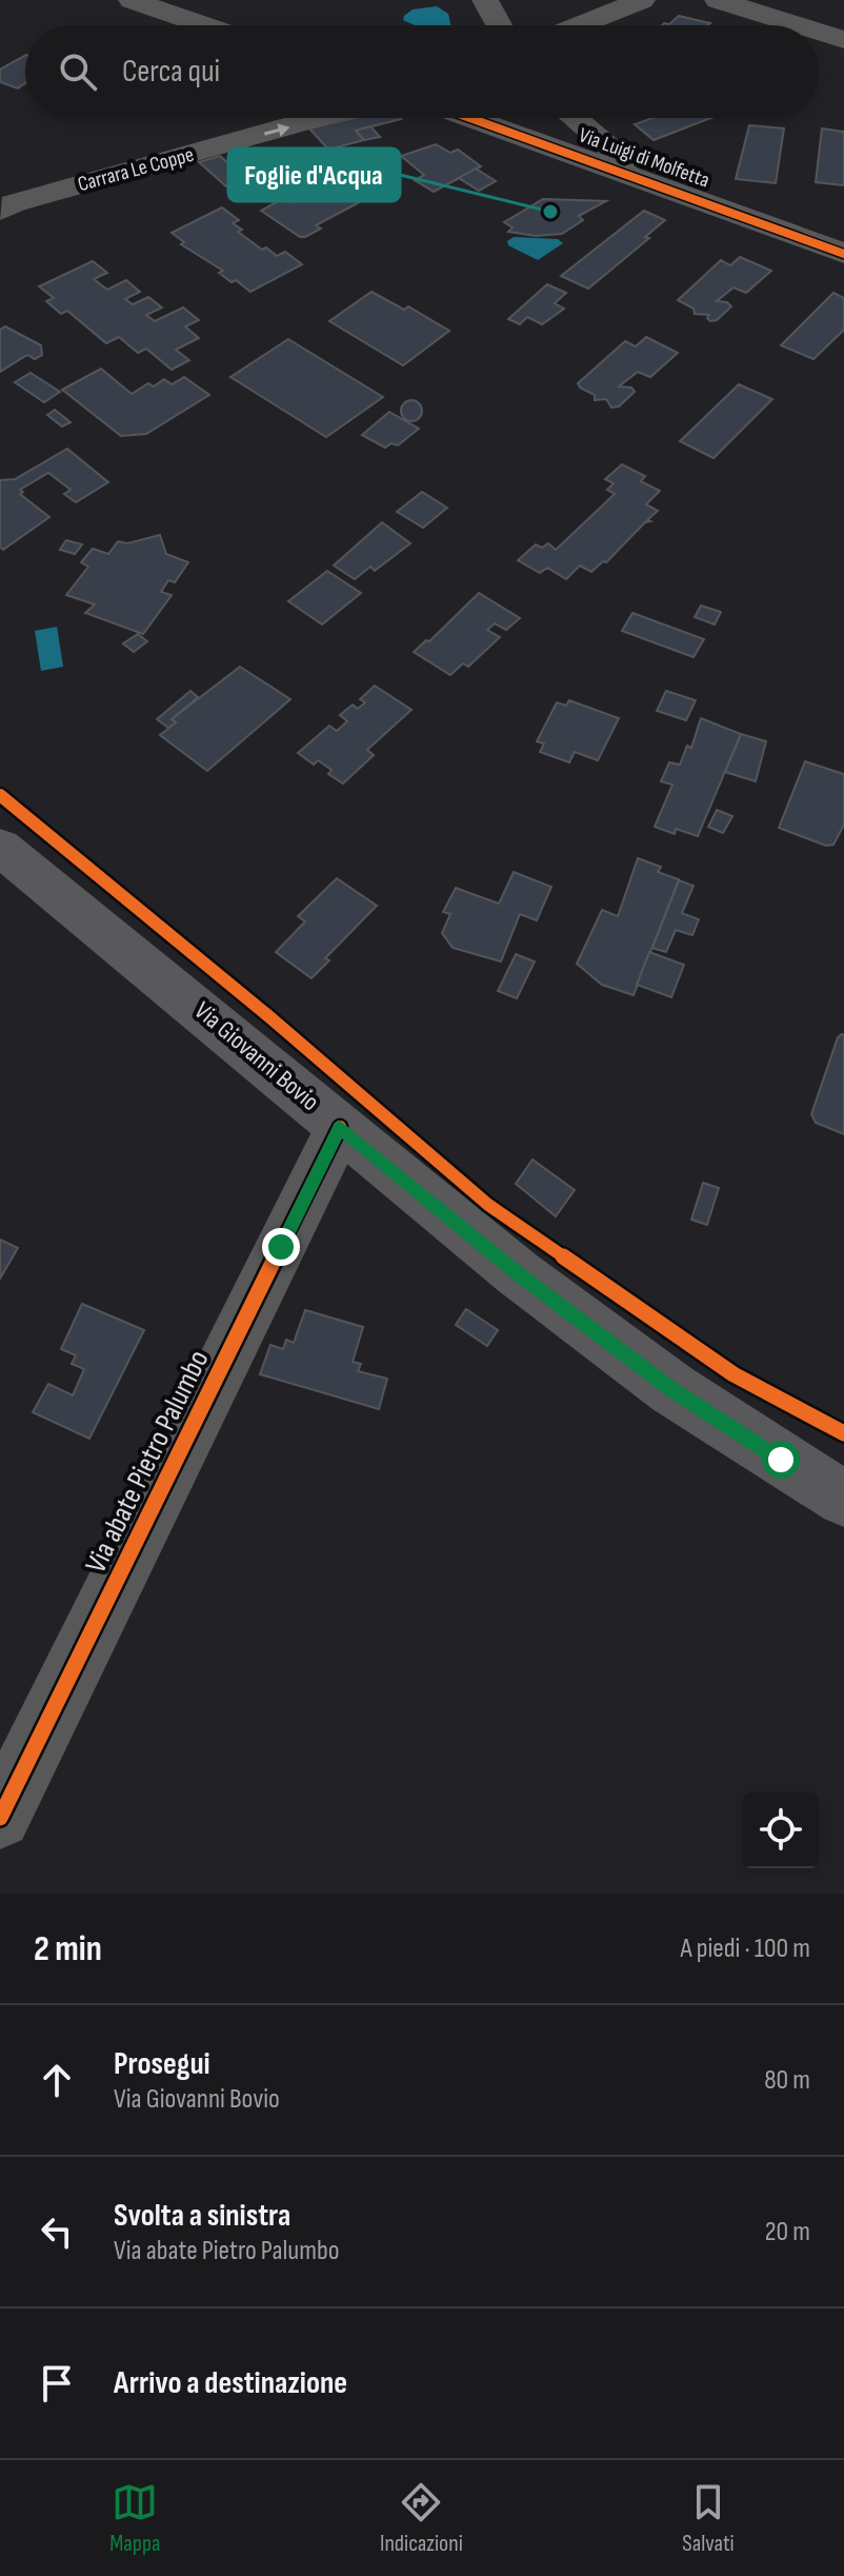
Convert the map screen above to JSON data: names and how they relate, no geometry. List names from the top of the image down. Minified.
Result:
{"streets":{"main road":["Via Giovanni Bovio"],"street":["Via Luigi di Molfetta","Carrara Le Coppe","Via abate Pietro Palumbo"]},"crossings":[["Via Giovanni Bovio","Via abate Pietro Palumbo"]],"one_way":["Carrara Le Coppe"],"places":["Foglie d'Acqua"],"page":{"search":"Cerca qui","heading":["2 min","A piedi · 100 m"],"list":[["Prosegui","Via Giovanni Bovio","80 m"],["Svolta a sinistra","Via abate Pietro Palumbo","20 m"],"Arrivo a destinazione"],"nav":["Mappa","Indicazioni","Salvati"]}}
